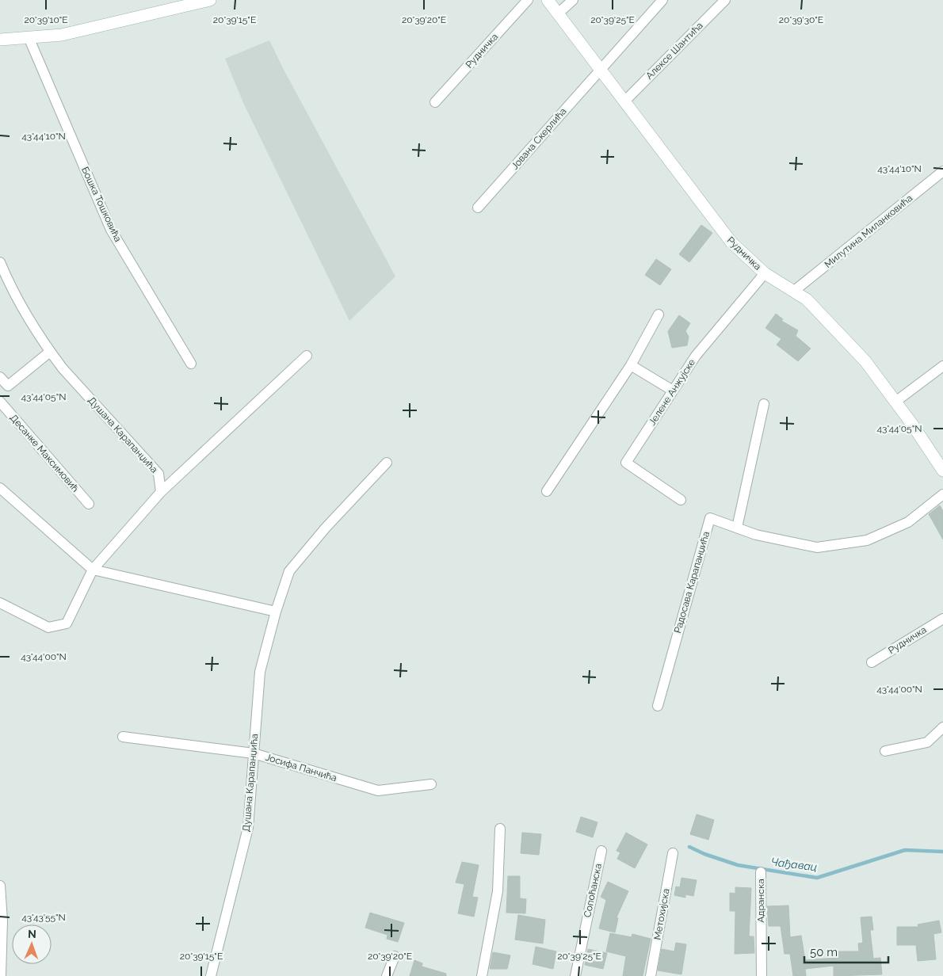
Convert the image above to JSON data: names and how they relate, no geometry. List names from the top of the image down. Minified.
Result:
{"streets":{"street":["Рудничка","Алексе Шантића","Јована Скерлића","Бошка Тошковића","Милутина Миланковића","Јелене Анжујске","Душана Карапанџића","Десанке Максимовић","Радосава Карапанџића","Јосифа Панчића","Сопоћанска","Адранска","Метохијска"]},"crossings":[["Рудничка","Алексе Шантића"],["Рудничка","Јована Скерлића"],["Рудничка","Милутина Миланковића"],["Рудничка","Јелене Анжујске"],["Душана Карапанџића","Јосифа Панчића"]],"water":["Чађавац"],"scale_bar":"50 m","north":"top","coordinates":["20°39'10\"E","20°39'15\"E","20°39'20\"E","20°39'25\"E","20°39'30\"E","43°44'10\"N","43°44'05\"N","43°44'00\"N","43°43'55\"N"]}
